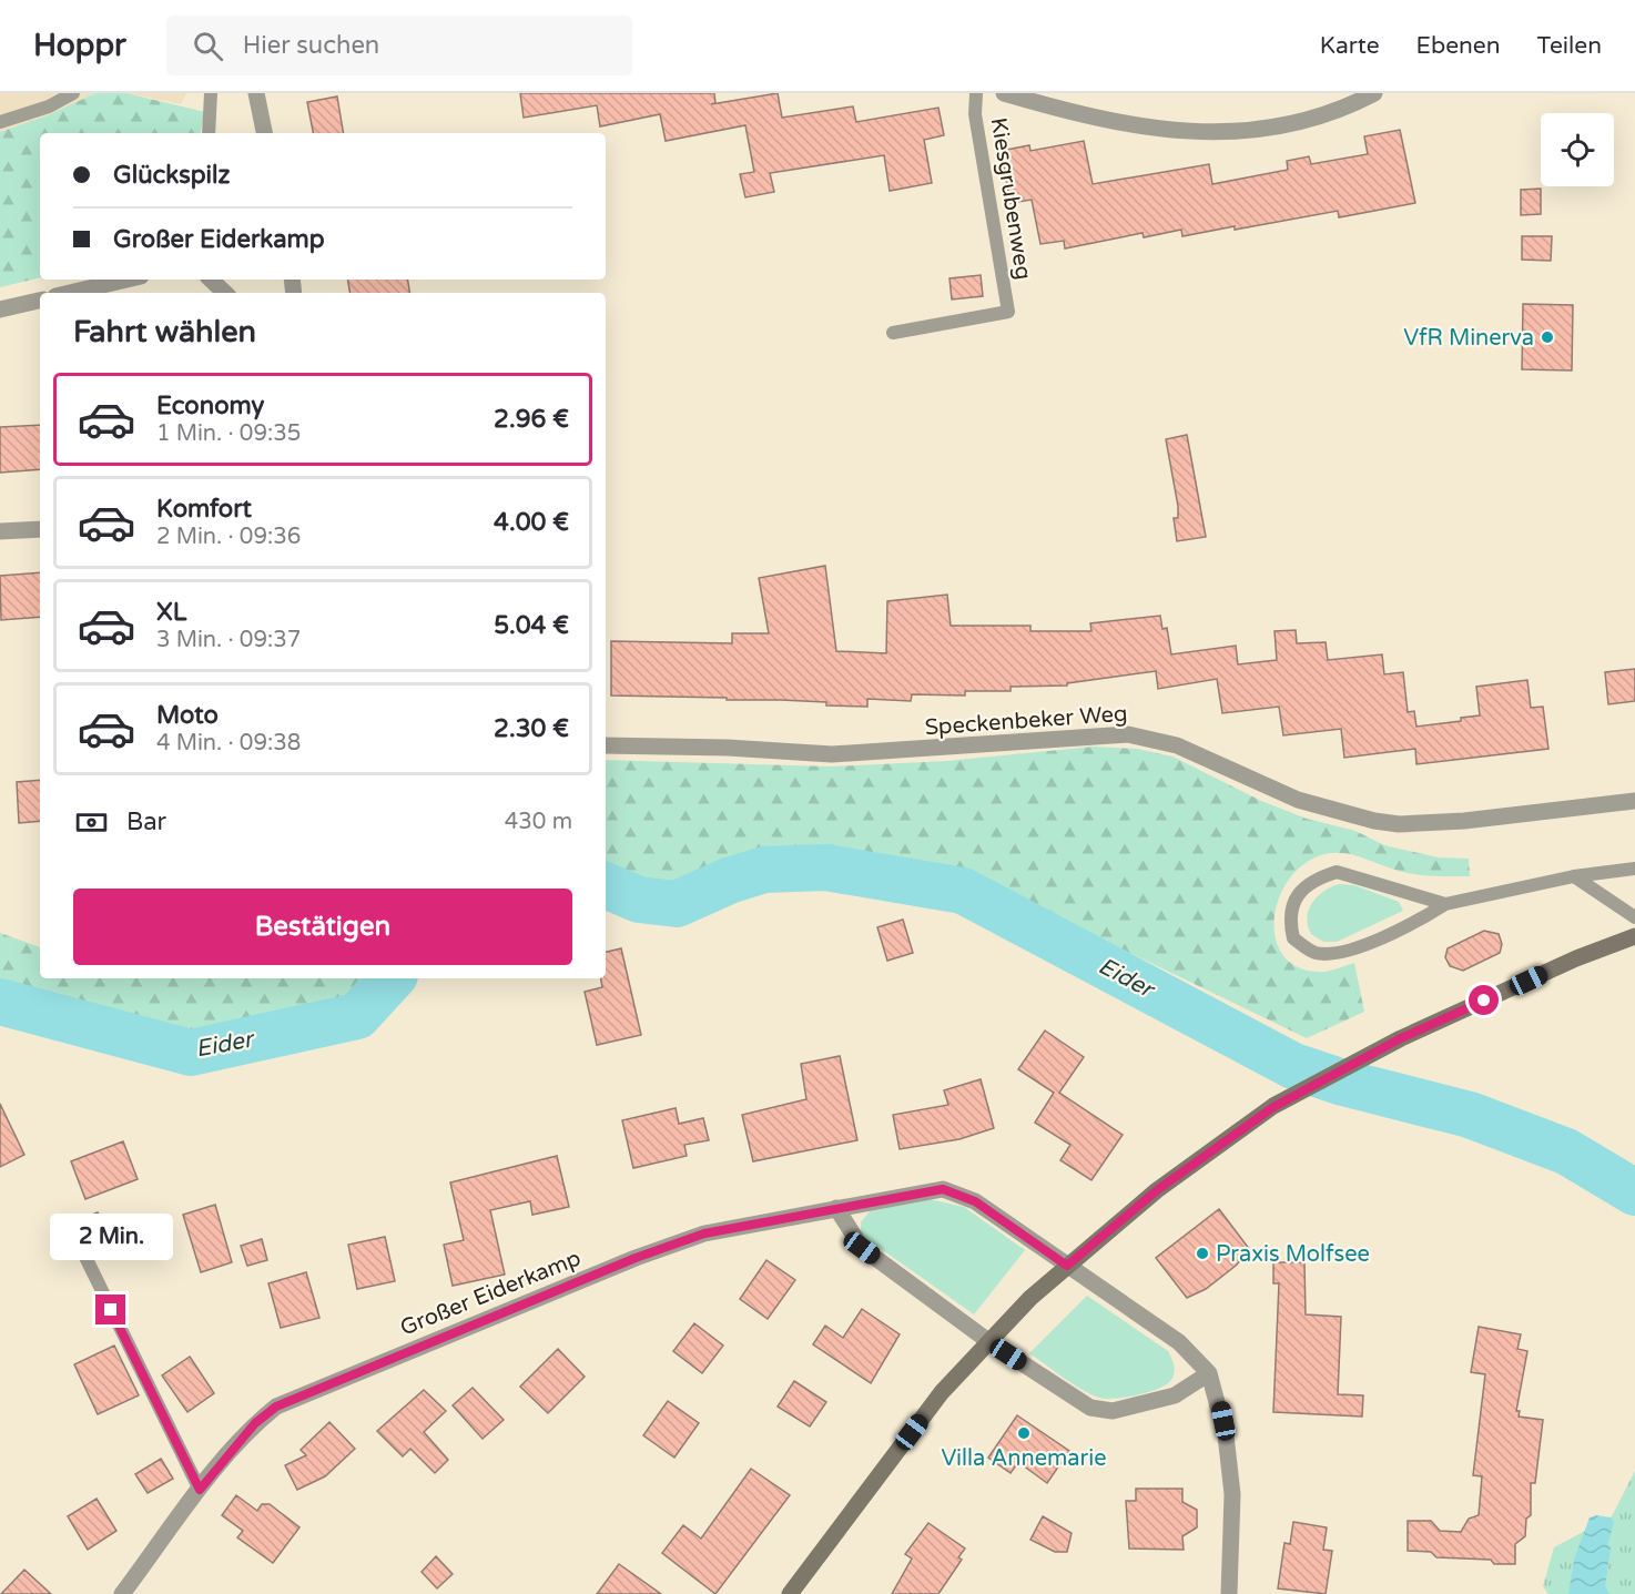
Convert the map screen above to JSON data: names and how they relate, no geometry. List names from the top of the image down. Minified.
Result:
{"streets":{"street":["Speckenbeker Weg","Großer Eiderkamp"],"lane":["Kiesgrubenweg"]},"water":["Eider"],"places":["VfR Minerva","Praxis Molfsee","Villa Annemarie"],"page":{"header":"Hoppr","search":"Hier suchen","nav":["Karte","Ebenen","Teilen"],"banner":["Glückspilz","Großer Eiderkamp"],"heading":"Fahrt wählen","list":[{"name":"Economy","note":"1 Min. · 09:35","value":"2.96 €"},{"name":"Komfort","note":"2 Min. · 09:36","value":"4.00 €"},{"name":"XL","note":"3 Min. · 09:37","value":"5.04 €"},{"name":"Moto","note":"4 Min. · 09:38","value":"2.30 €"}],"pay":["Bar","430 m"],"buttons":"Bestätigen","bubble":"2 Min."}}
